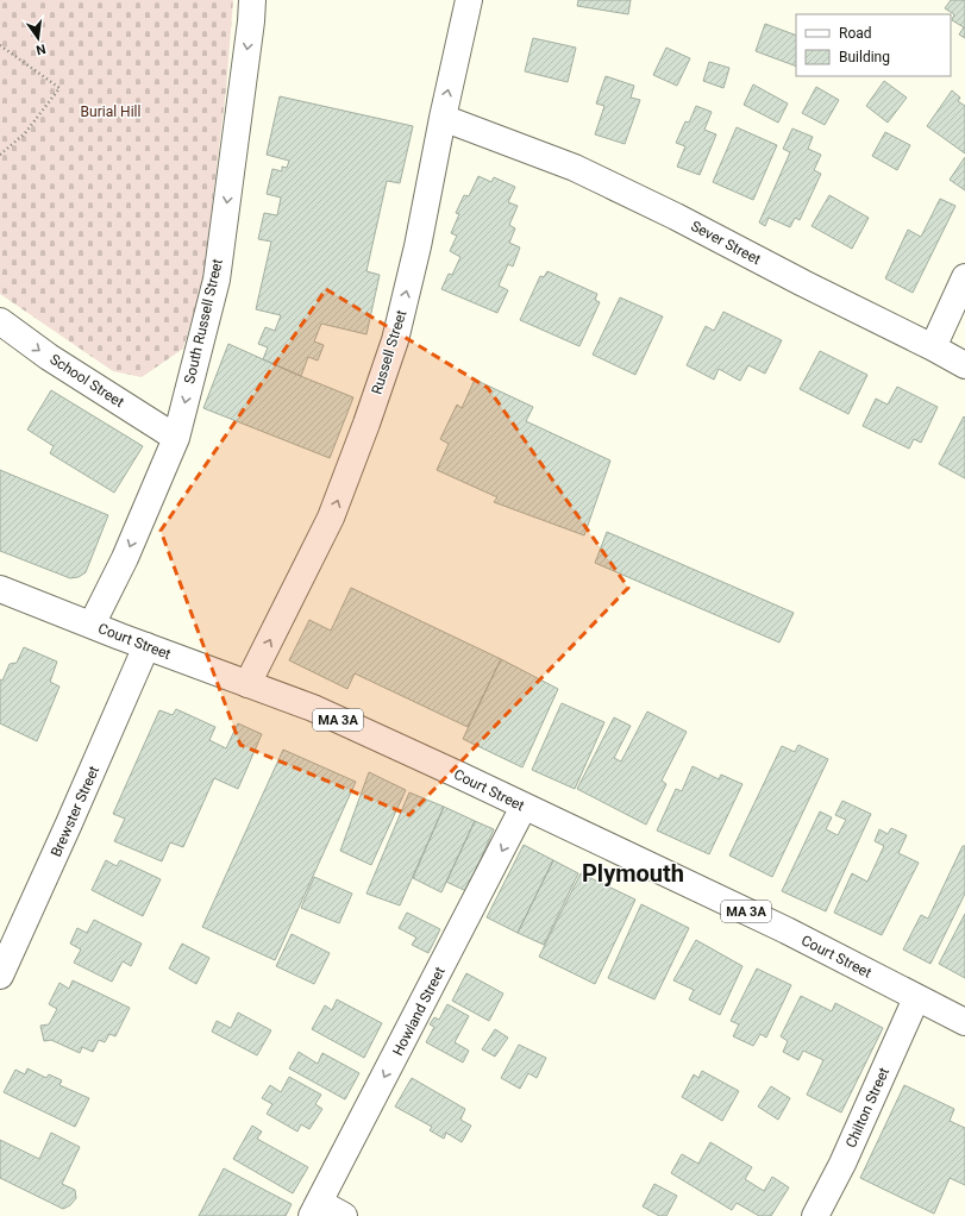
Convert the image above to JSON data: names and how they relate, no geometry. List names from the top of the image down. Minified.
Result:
{"streets":{"street":["Sever Street","South Russell Street","Russell Street","School Street","Court Street","MA 3A","Brewster Street","Howland Street","Chilton Street"]},"crossings":[["Sever Street","Russell Street"],["South Russell Street","School Street"],["South Russell Street","Court Street"],["Russell Street","Court Street"],["Court Street","Brewster Street"],["Court Street","Howland Street"],["Court Street","Chilton Street"]],"one_way":["South Russell Street","Russell Street","School Street","Howland Street"],"districts":["Plymouth"],"parks":["Burial Hill"],"legend":["Road","Building"],"north":"bottom"}
